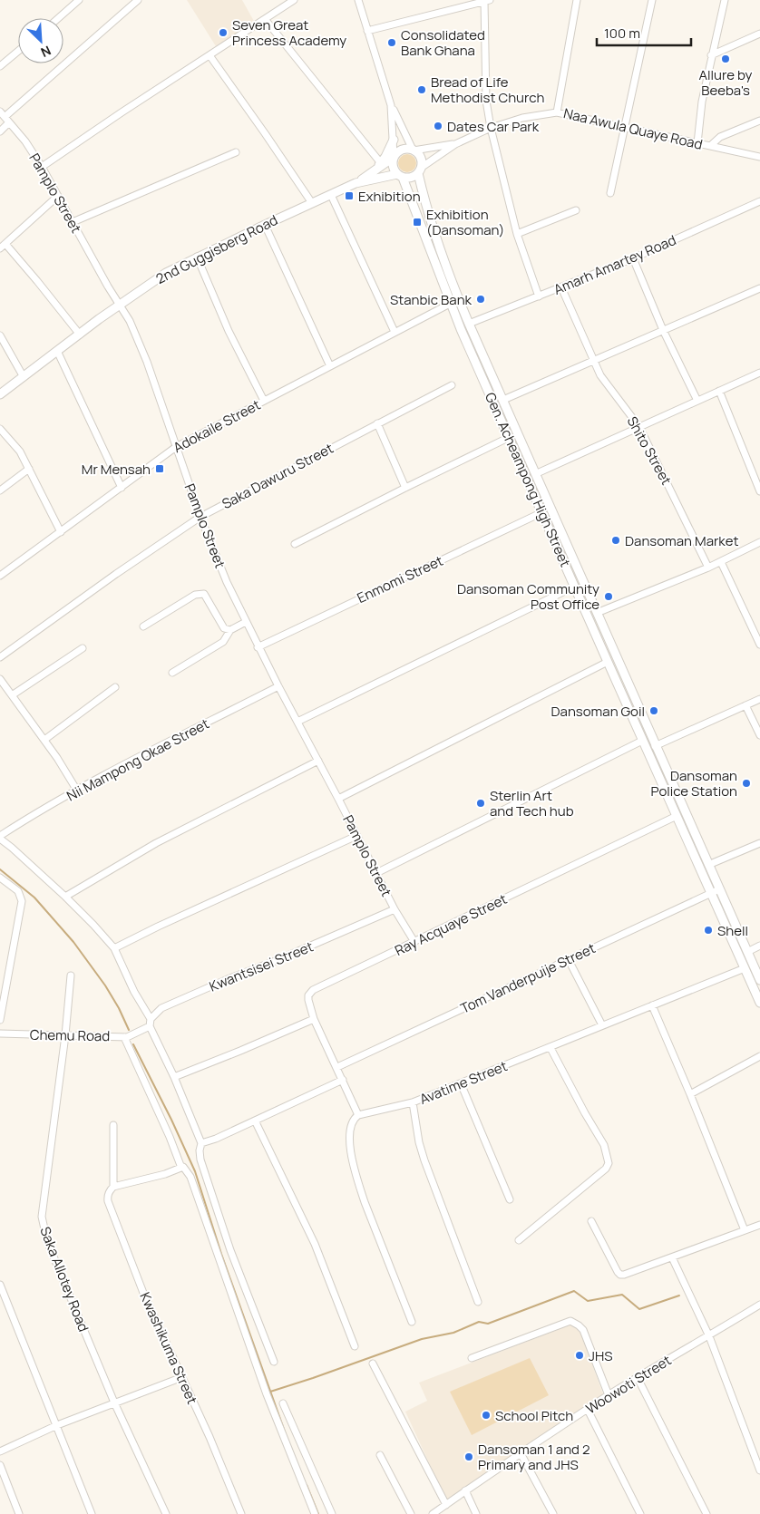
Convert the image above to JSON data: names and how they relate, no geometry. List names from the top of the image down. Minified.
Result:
{"streets":{"main road":["2nd Guggisberg Road","Gen. Acheampong High Street"],"street":["Naa Awula Quaye Road","Pamplo Street","Amarh Amartey Road","Adokaile Street","Shito Street","Saka Dawuru Street","Enmomi Street","Nii Mampong Okae Street","Ray Acquaye Street","Kwantsisei Street","Tom Vanderpuije Street","Chemu Road","Avatime Street","Saka Allotey Road","Kwashikuma Street","Woowoti Street"]},"crossings":[["Naa Awula Quaye Road","2nd Guggisberg Road"],["Naa Awula Quaye Road","Gen. Acheampong High Street"],["Pamplo Street","2nd Guggisberg Road"],["Pamplo Street","Adokaile Street"],["Pamplo Street","Saka Dawuru Street"],["Pamplo Street","Enmomi Street"],["Pamplo Street","Nii Mampong Okae Street"],["Pamplo Street","Ray Acquaye Street"],["Pamplo Street","Kwantsisei Street"],["2nd Guggisberg Road","Gen. Acheampong High Street"],["Amarh Amartey Road","Shito Street"],["Amarh Amartey Road","Gen. Acheampong High Street"],["Adokaile Street","Gen. Acheampong High Street"],["Gen. Acheampong High Street","Enmomi Street"],["Gen. Acheampong High Street","Ray Acquaye Street"],["Gen. Acheampong High Street","Tom Vanderpuije Street"],["Gen. Acheampong High Street","Avatime Street"],["Ray Acquaye Street","Tom Vanderpuije Street"],["Chemu Road","Saka Allotey Road"]],"places":{"other":["Seven Great Princess Academy","Consolidated Bank Ghana","Allure by Beeba's","Bread of Life Methodist Church","Dates Car Park","Stanbic Bank","Dansoman Market","Dansoman Community Post Office","Dansoman Goil","Dansoman Police Station","Sterlin Art and Tech hub","Shell","JHS","School Pitch","Dansoman 1 and 2 Primary and JHS"],"transit":["Exhibition","Exhibition (Dansoman)","Mr Mensah"]},"scale_bar":"100 m","north":"bottom right"}
